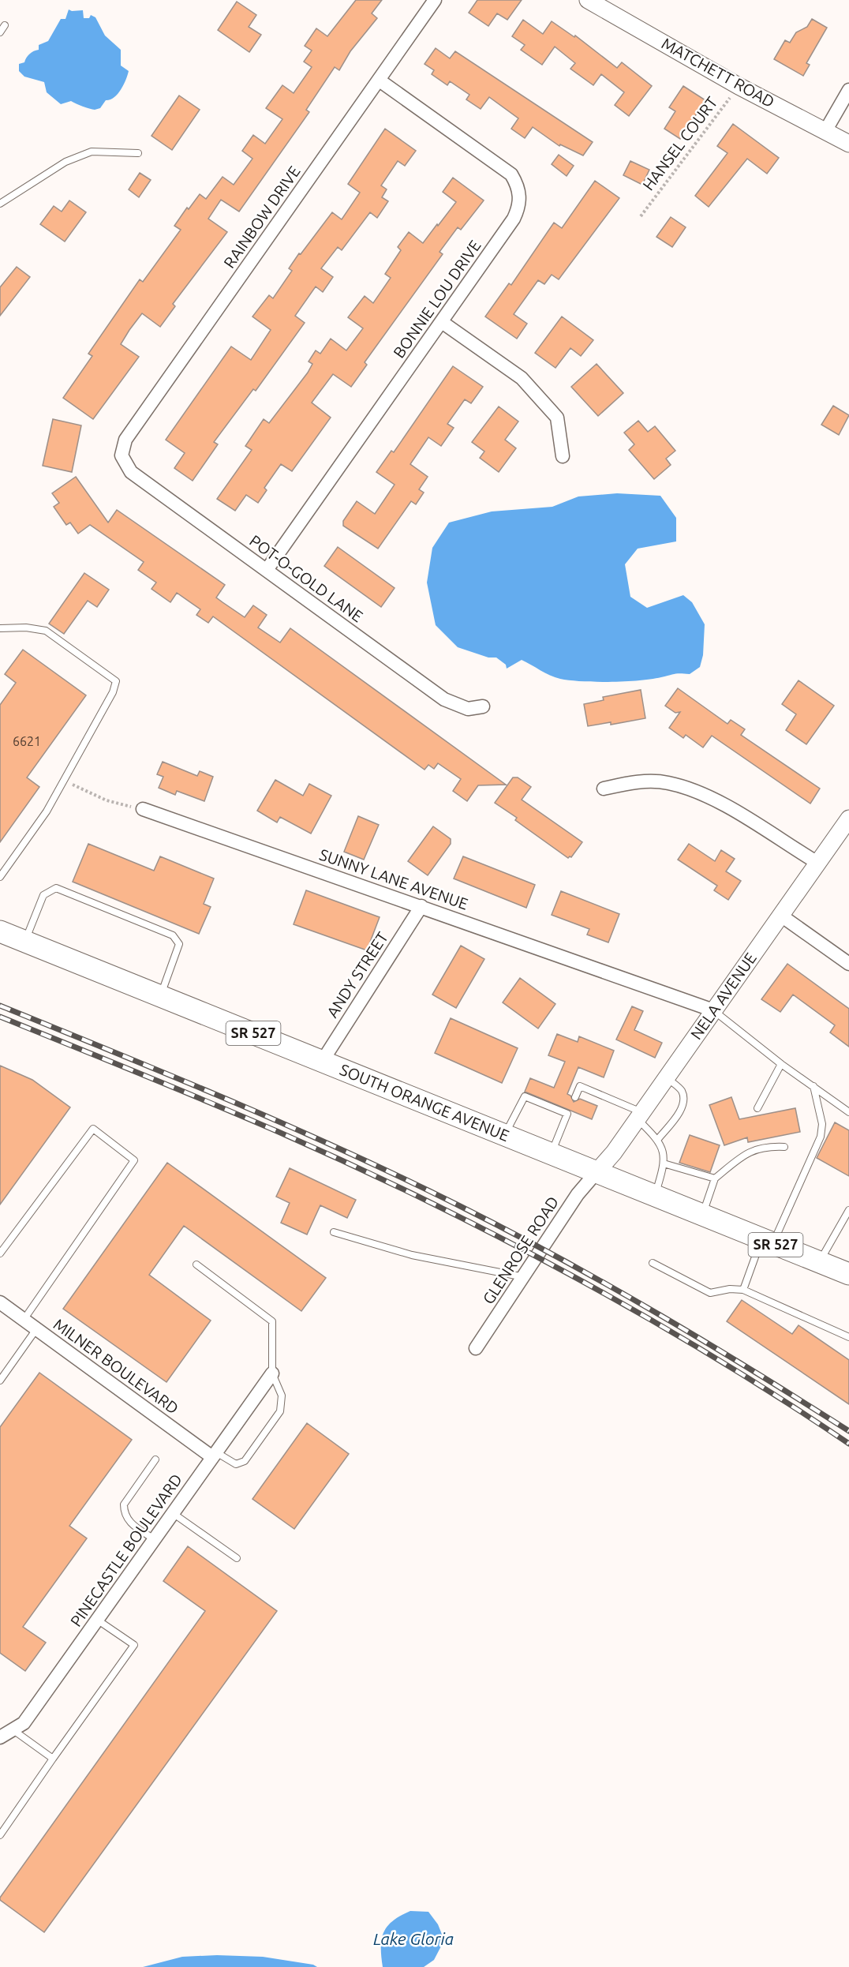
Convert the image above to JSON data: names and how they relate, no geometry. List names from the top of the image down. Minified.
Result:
{"streets":{"main road":["SR 527","SOUTH ORANGE AVENUE"],"street":["MATCHETT ROAD","RAINBOW DRIVE","BONNIE LOU DRIVE","POT-O-GOLD LANE","SUNNY LANE AVENUE","ANDY STREET","NELA AVENUE","GLENROSE ROAD","MILNER BOULEVARD","PINECASTLE BOULEVARD"],"path":["HANSEL COURT"]},"crossings":[["MATCHETT ROAD","HANSEL COURT"],["RAINBOW DRIVE","BONNIE LOU DRIVE"],["RAINBOW DRIVE","POT-O-GOLD LANE"],["BONNIE LOU DRIVE","POT-O-GOLD LANE"],["SUNNY LANE AVENUE","ANDY STREET"],["SUNNY LANE AVENUE","NELA AVENUE"],["ANDY STREET","SOUTH ORANGE AVENUE"],["NELA AVENUE","SOUTH ORANGE AVENUE"],["NELA AVENUE","GLENROSE ROAD"],["SOUTH ORANGE AVENUE","GLENROSE ROAD"],["MILNER BOULEVARD","PINECASTLE BOULEVARD"]],"water":["Lake Gloria"],"house_numbers":["6621"]}
